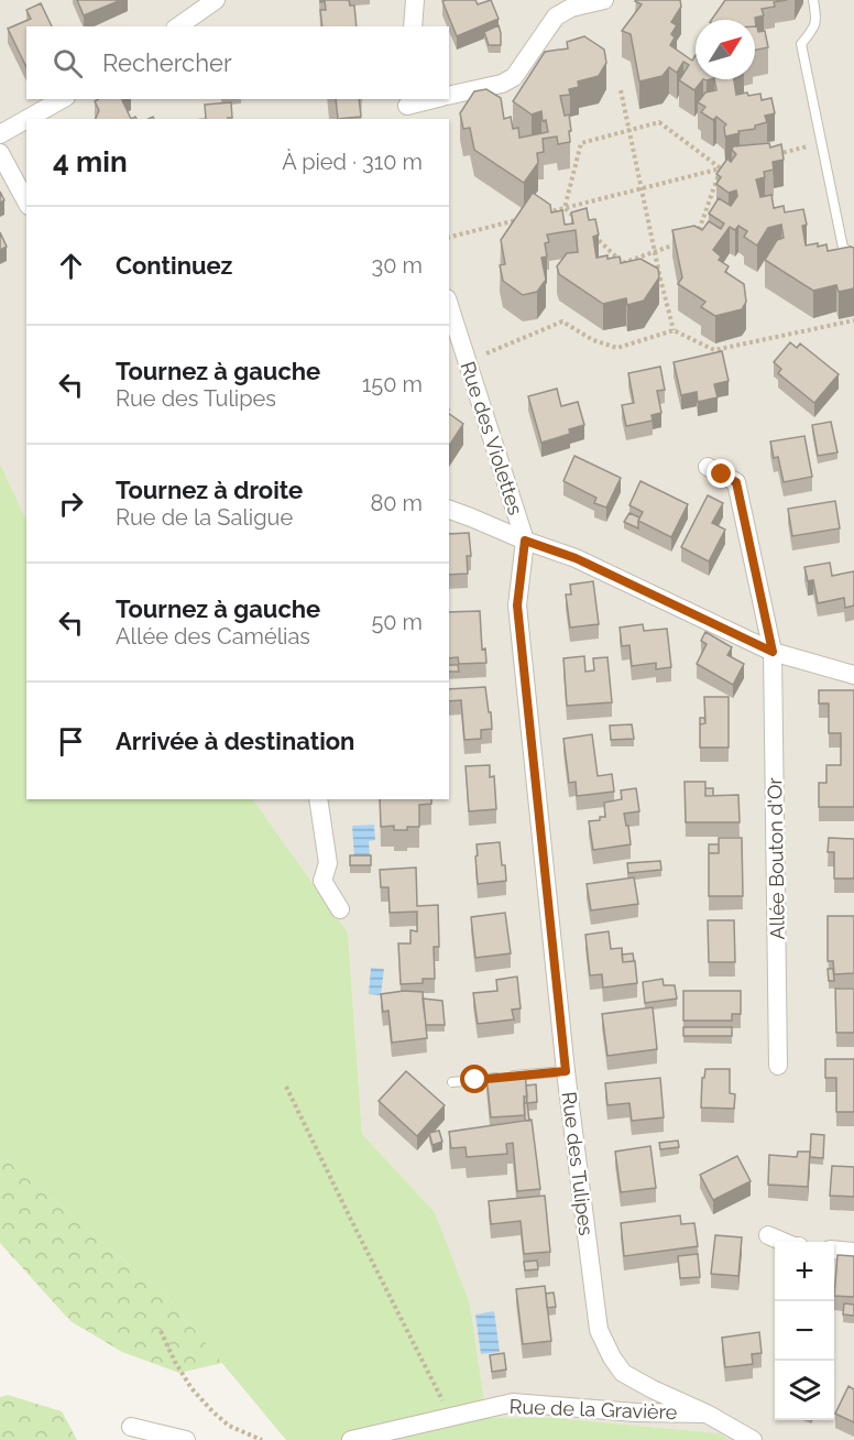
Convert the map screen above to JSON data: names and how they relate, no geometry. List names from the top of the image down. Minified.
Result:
{"streets":{"street":["Rue des Violettes","Allée Bouton d'Or","Rue des Tulipes","Rue de la Gravière"]},"crossings":[["Rue des Violettes","Rue des Tulipes"],["Rue des Tulipes","Rue de la Gravière"]],"north":"top right","page":{"search":"Rechercher","heading":["4 min","À pied · 310 m"],"list":[["Continuez","30 m"],["Tournez à gauche","Rue des Tulipes","150 m"],["Tournez à droite","Rue de la Saligue","80 m"],["Tournez à gauche","Allée des Camélias","50 m"],"Arrivée à destination"],"map_buttons":["+","−"]}}
